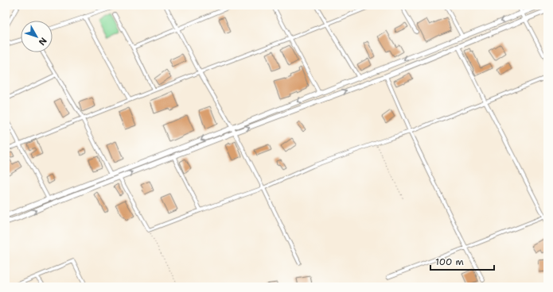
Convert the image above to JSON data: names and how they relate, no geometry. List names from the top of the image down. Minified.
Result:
{"scale_bar":"100 m","north":"bottom right"}
